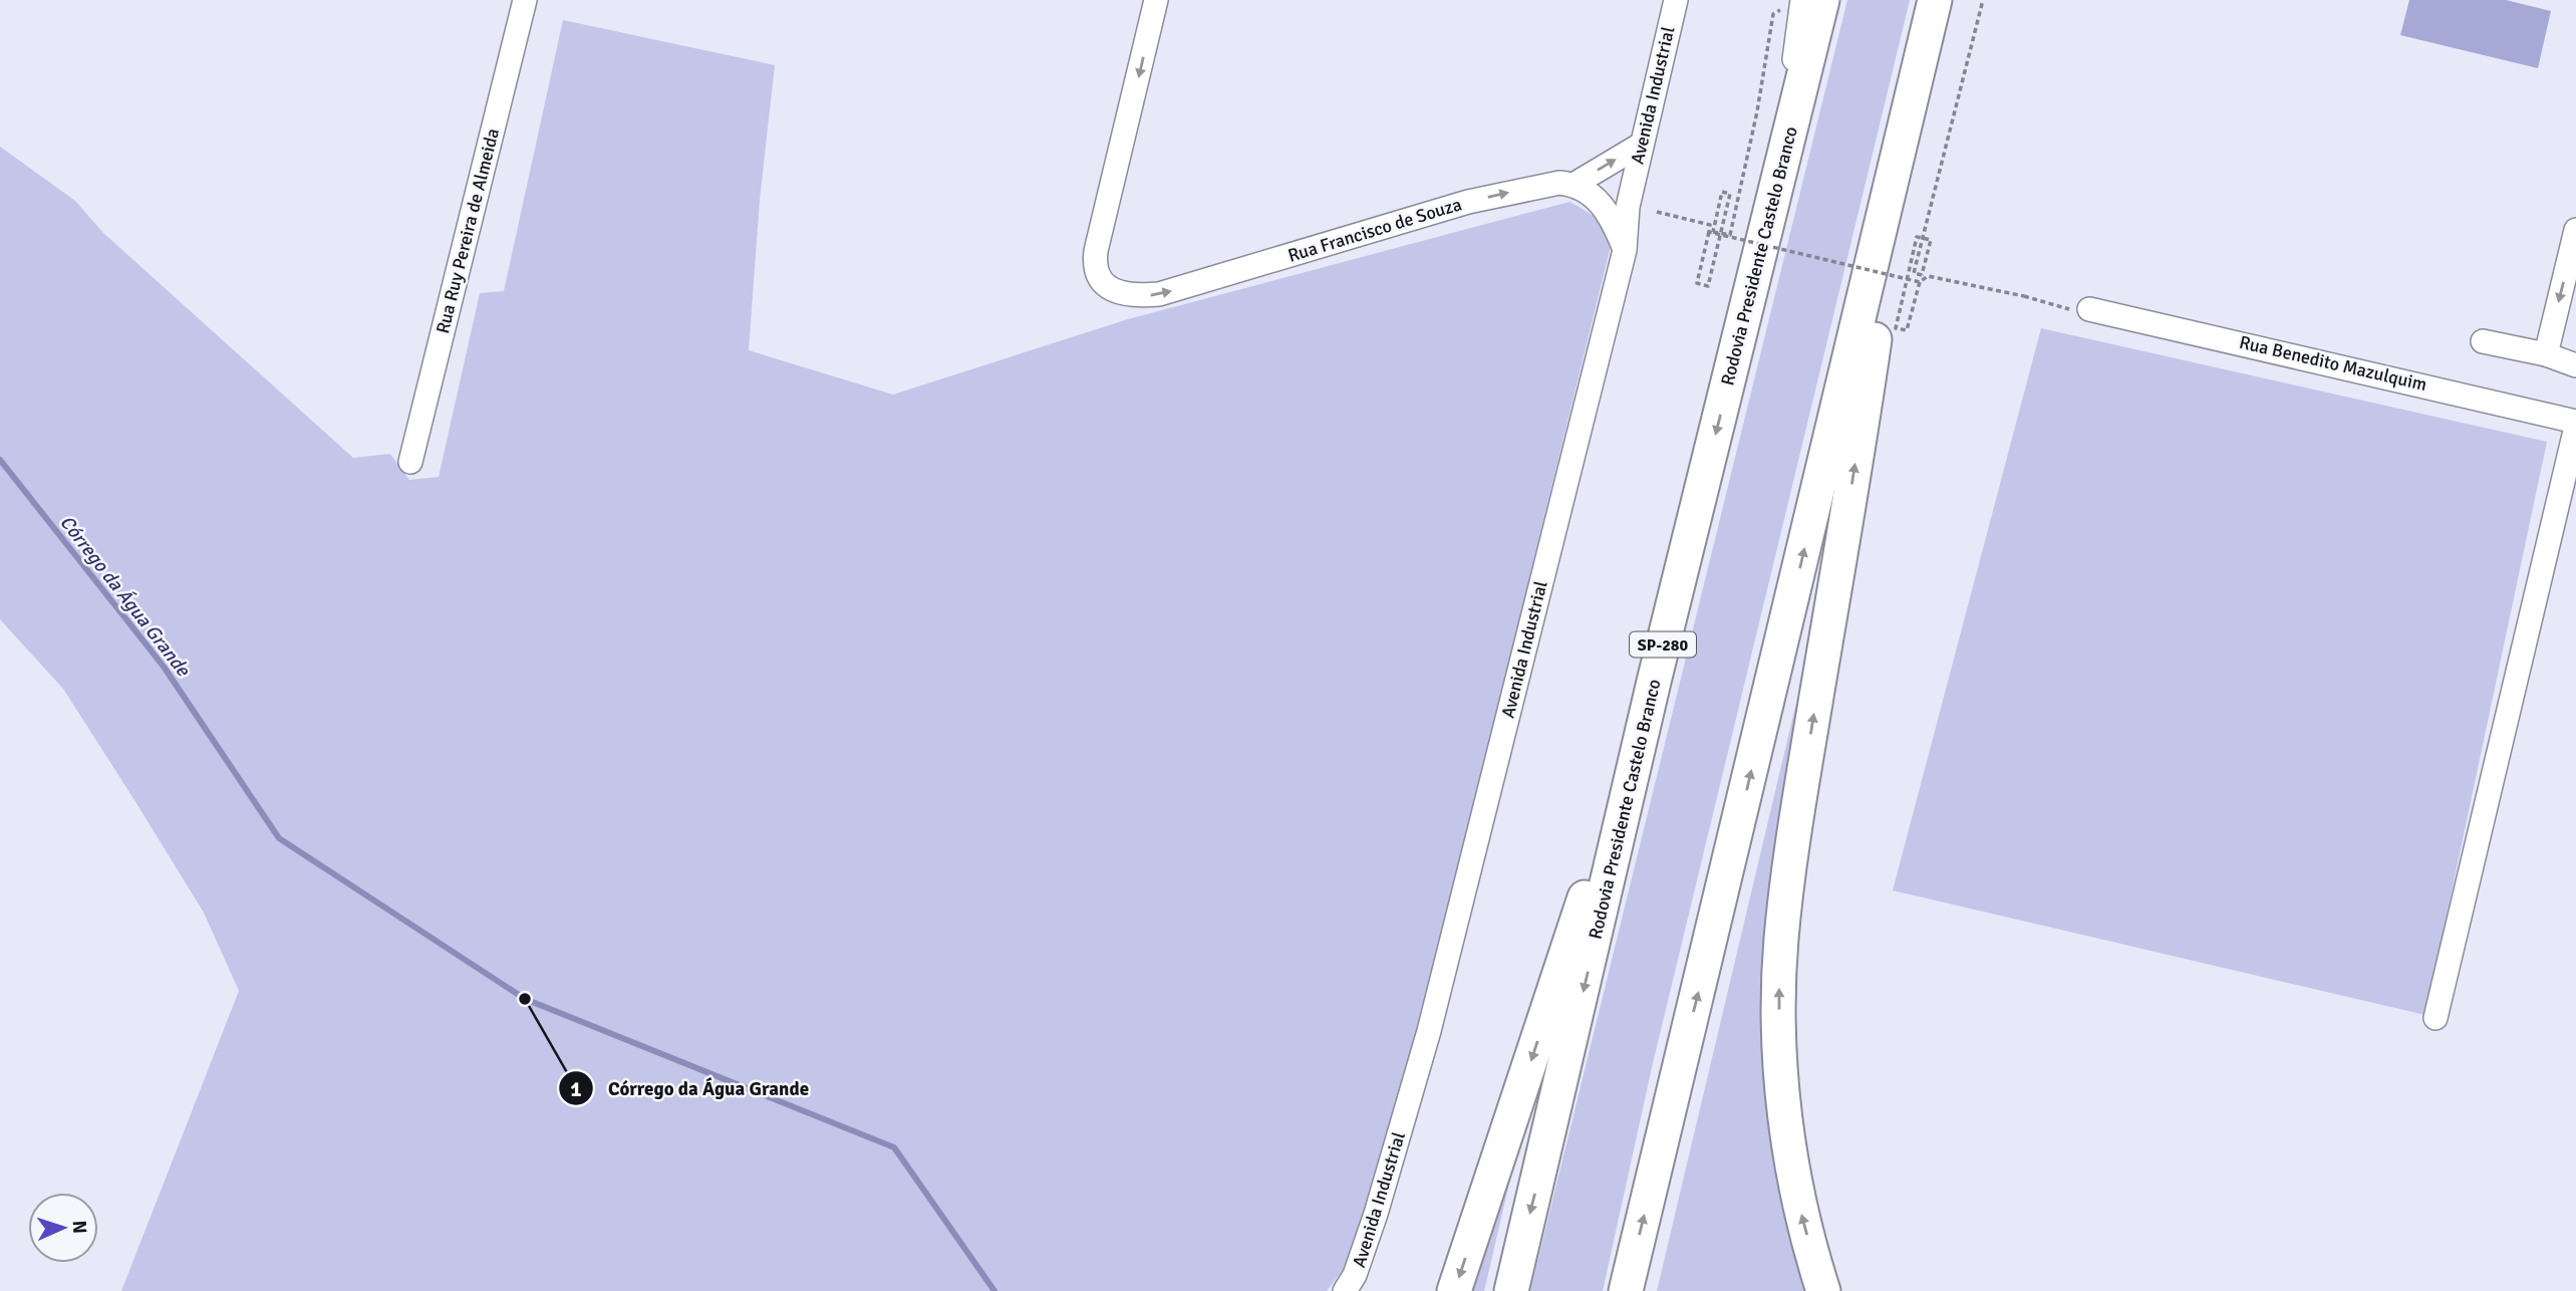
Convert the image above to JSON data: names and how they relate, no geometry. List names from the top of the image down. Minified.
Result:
{"streets":{"highway":["Rodovia Presidente Castelo Branco","SP-280"],"street":["Avenida Industrial","Rua Francisco de Souza","Rua Ruy Pereira de Almeida","Rua Benedito Mazulquim"]},"water":["Córrego da Água Grande"],"places":["Córrego da Água Grande"],"north":"right"}
